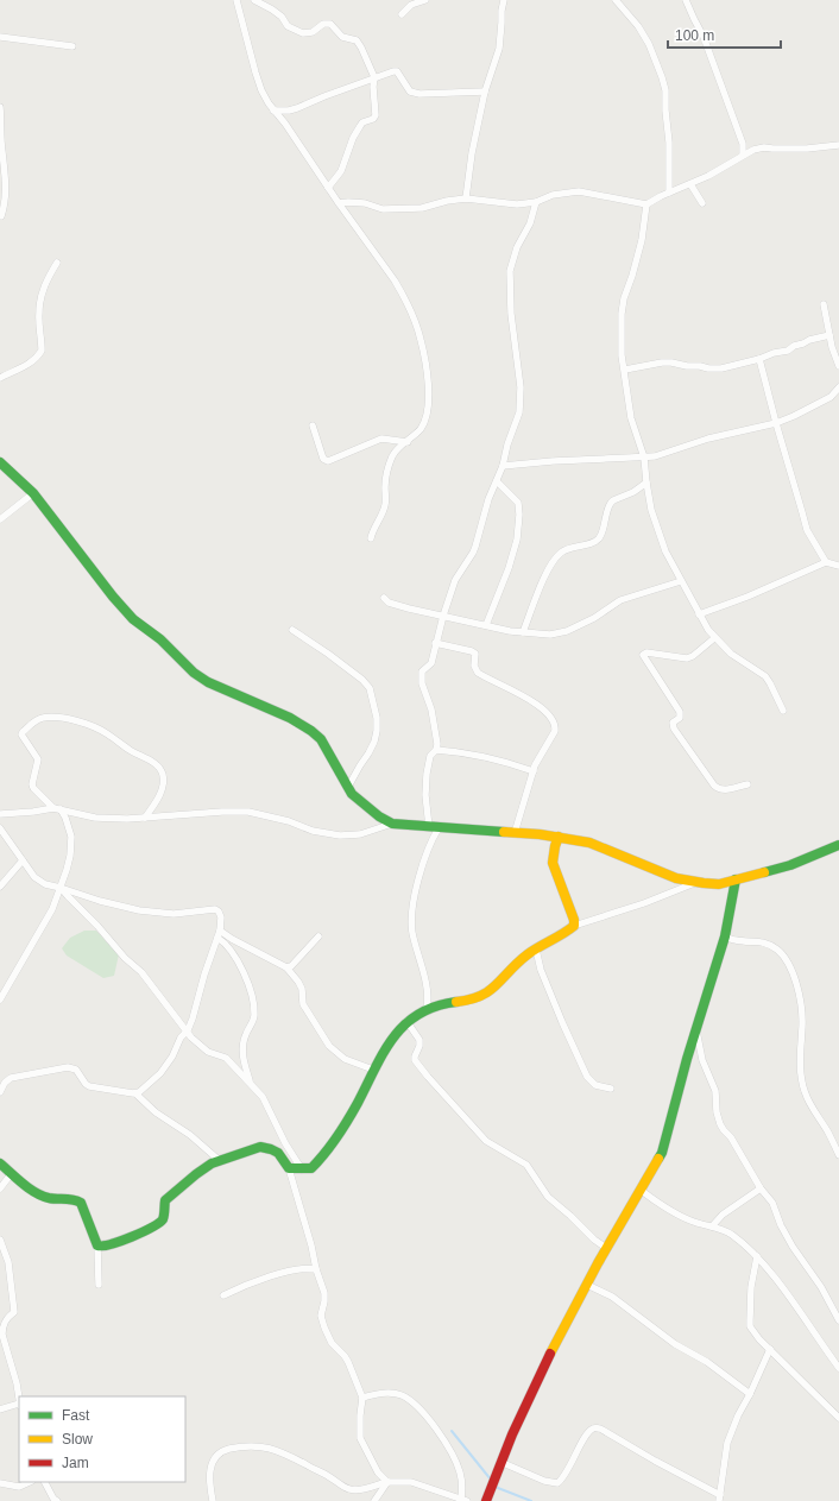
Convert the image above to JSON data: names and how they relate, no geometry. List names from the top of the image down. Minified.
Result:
{"legend":["Fast","Slow","Jam"],"scale_bar":"100 m"}
